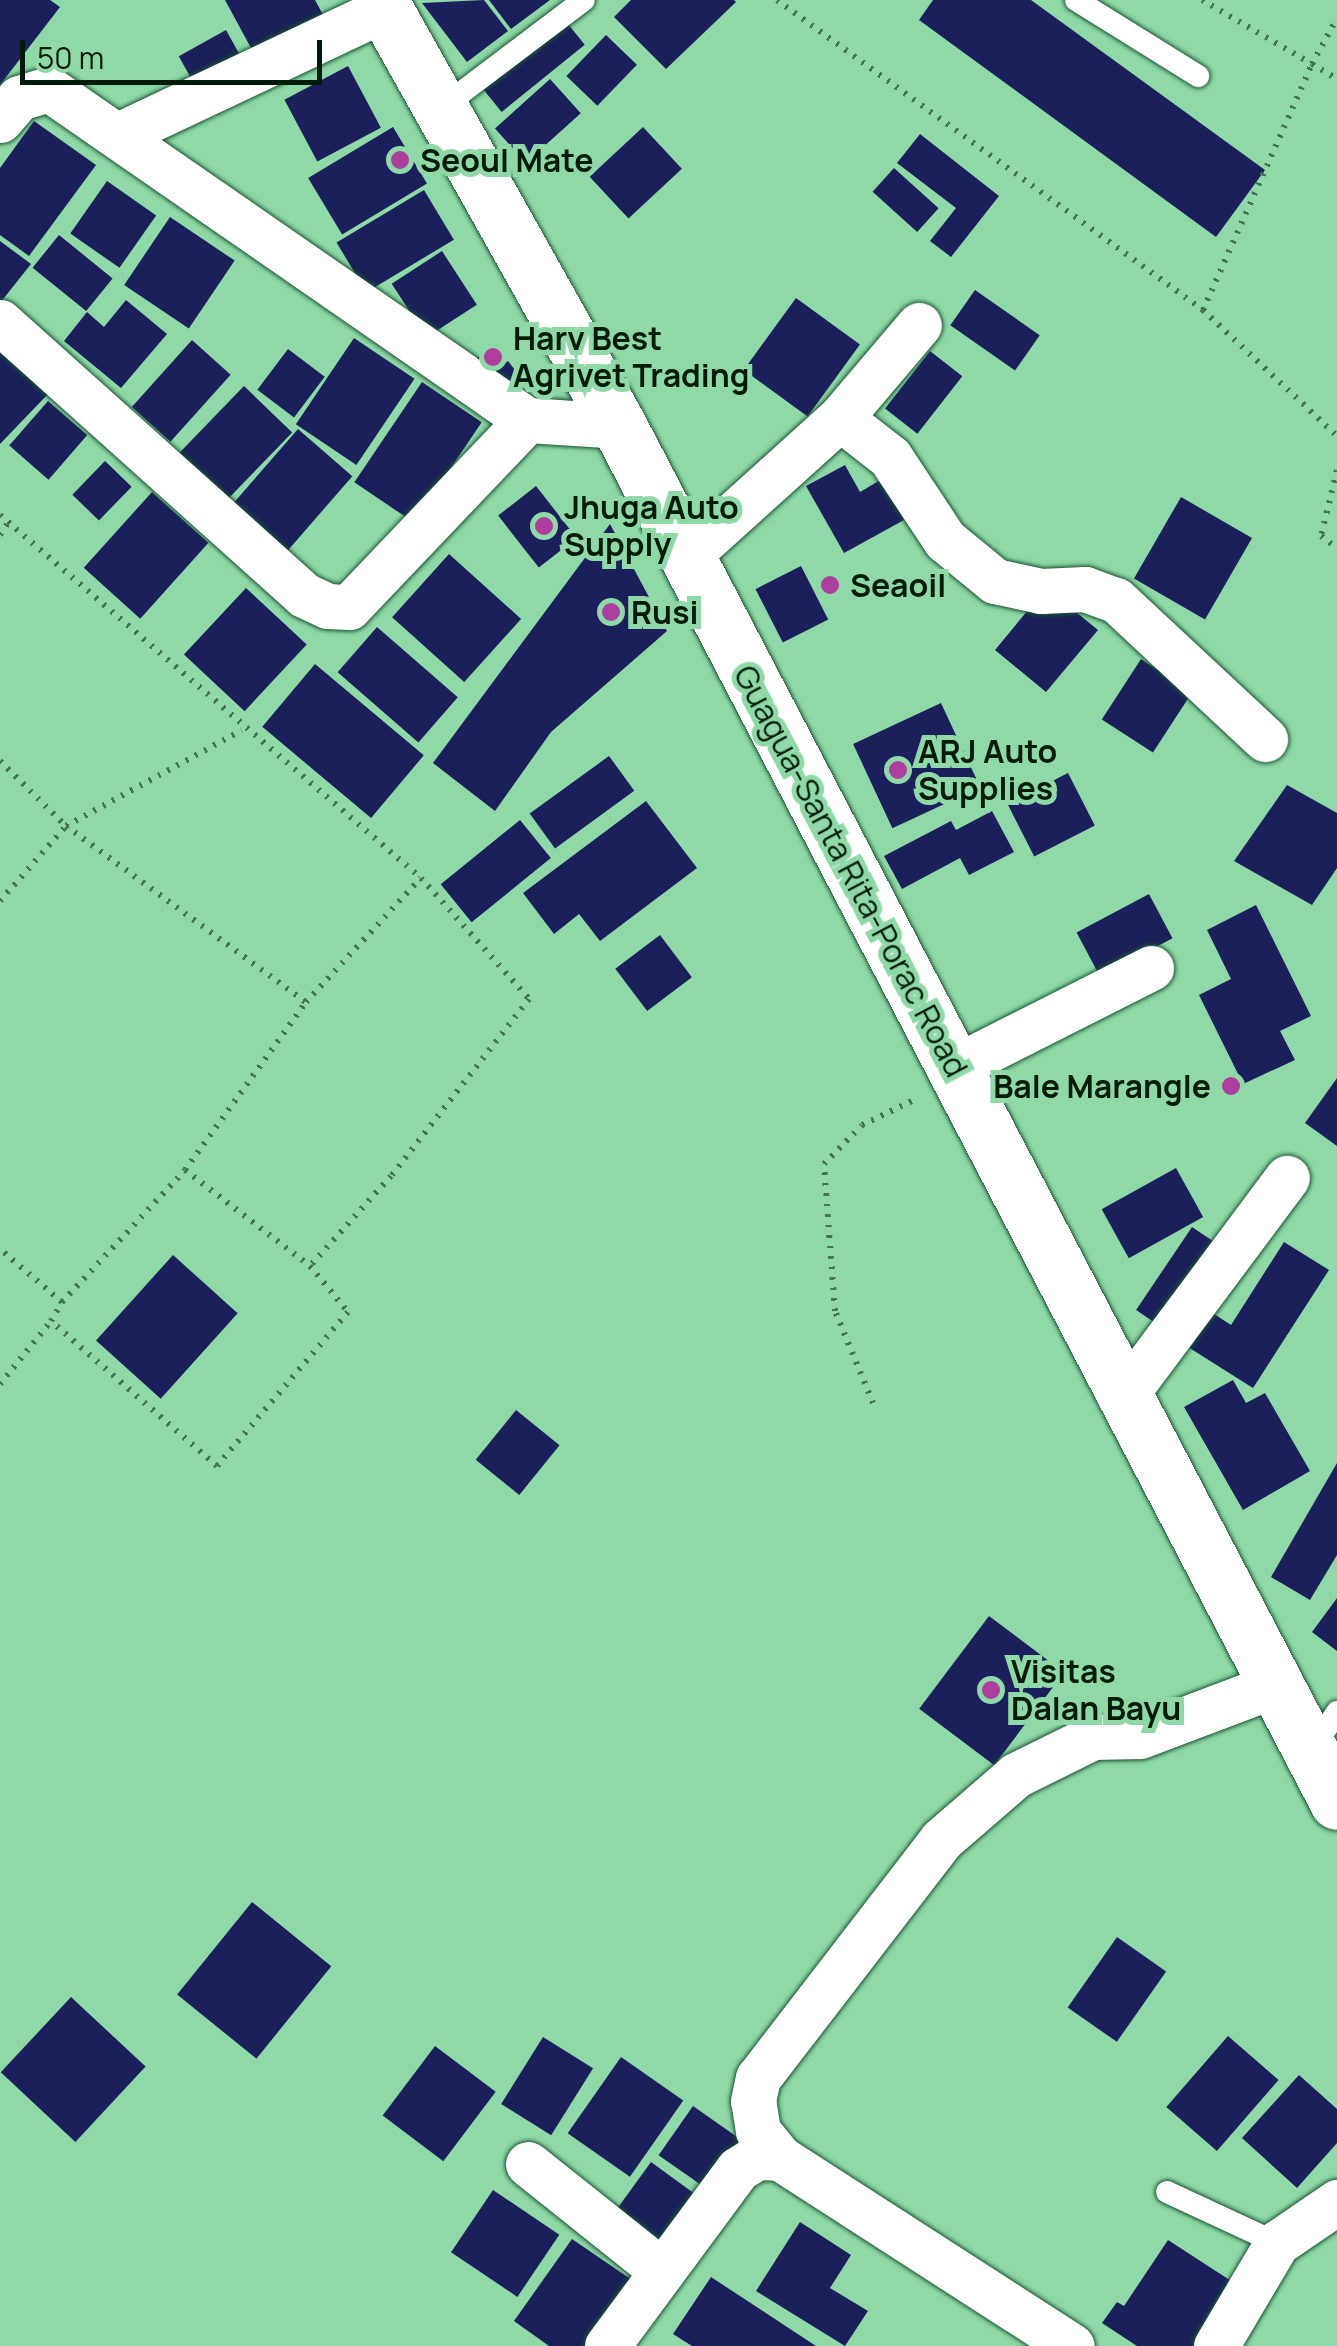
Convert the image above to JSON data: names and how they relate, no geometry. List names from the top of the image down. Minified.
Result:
{"streets":{"main road":["Guagua-Santa Rita-Porac Road"]},"places":["Seoul Mate","Harv Best Agrivet Trading","Jhuga Auto Supply","Seaoil","Rusi","ARJ Auto Supplies","Bale Marangle","Visitas Dalan Bayu"],"scale_bar":"50 m"}
